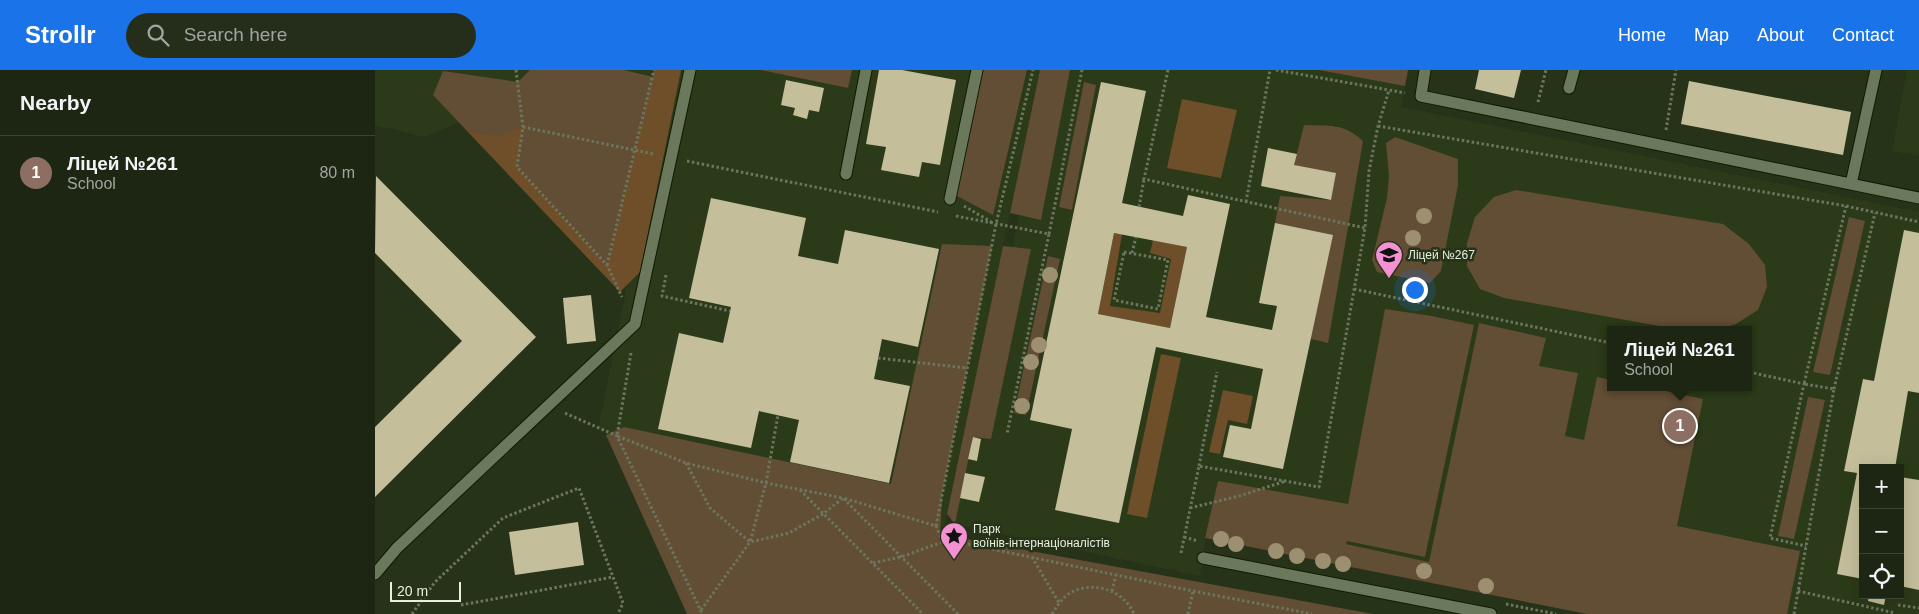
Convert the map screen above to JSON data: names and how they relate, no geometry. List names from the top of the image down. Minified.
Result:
{"places":{"school or university":["Ліцей №267"],"place":["Парк воїнів-інтернаціоналістів"]},"scale_bar":"20 m","page":{"header":"Strollr","search":"Search here","nav":["Home","Map","About","Contact"],"heading":"Nearby","list":[{"mark":"1","name":"Ліцей №261","note":"School","value":"80 m"}],"popup":["Ліцей №261","School"],"pins":"1","map_buttons":["+","−"],"scale":"20 m"}}
